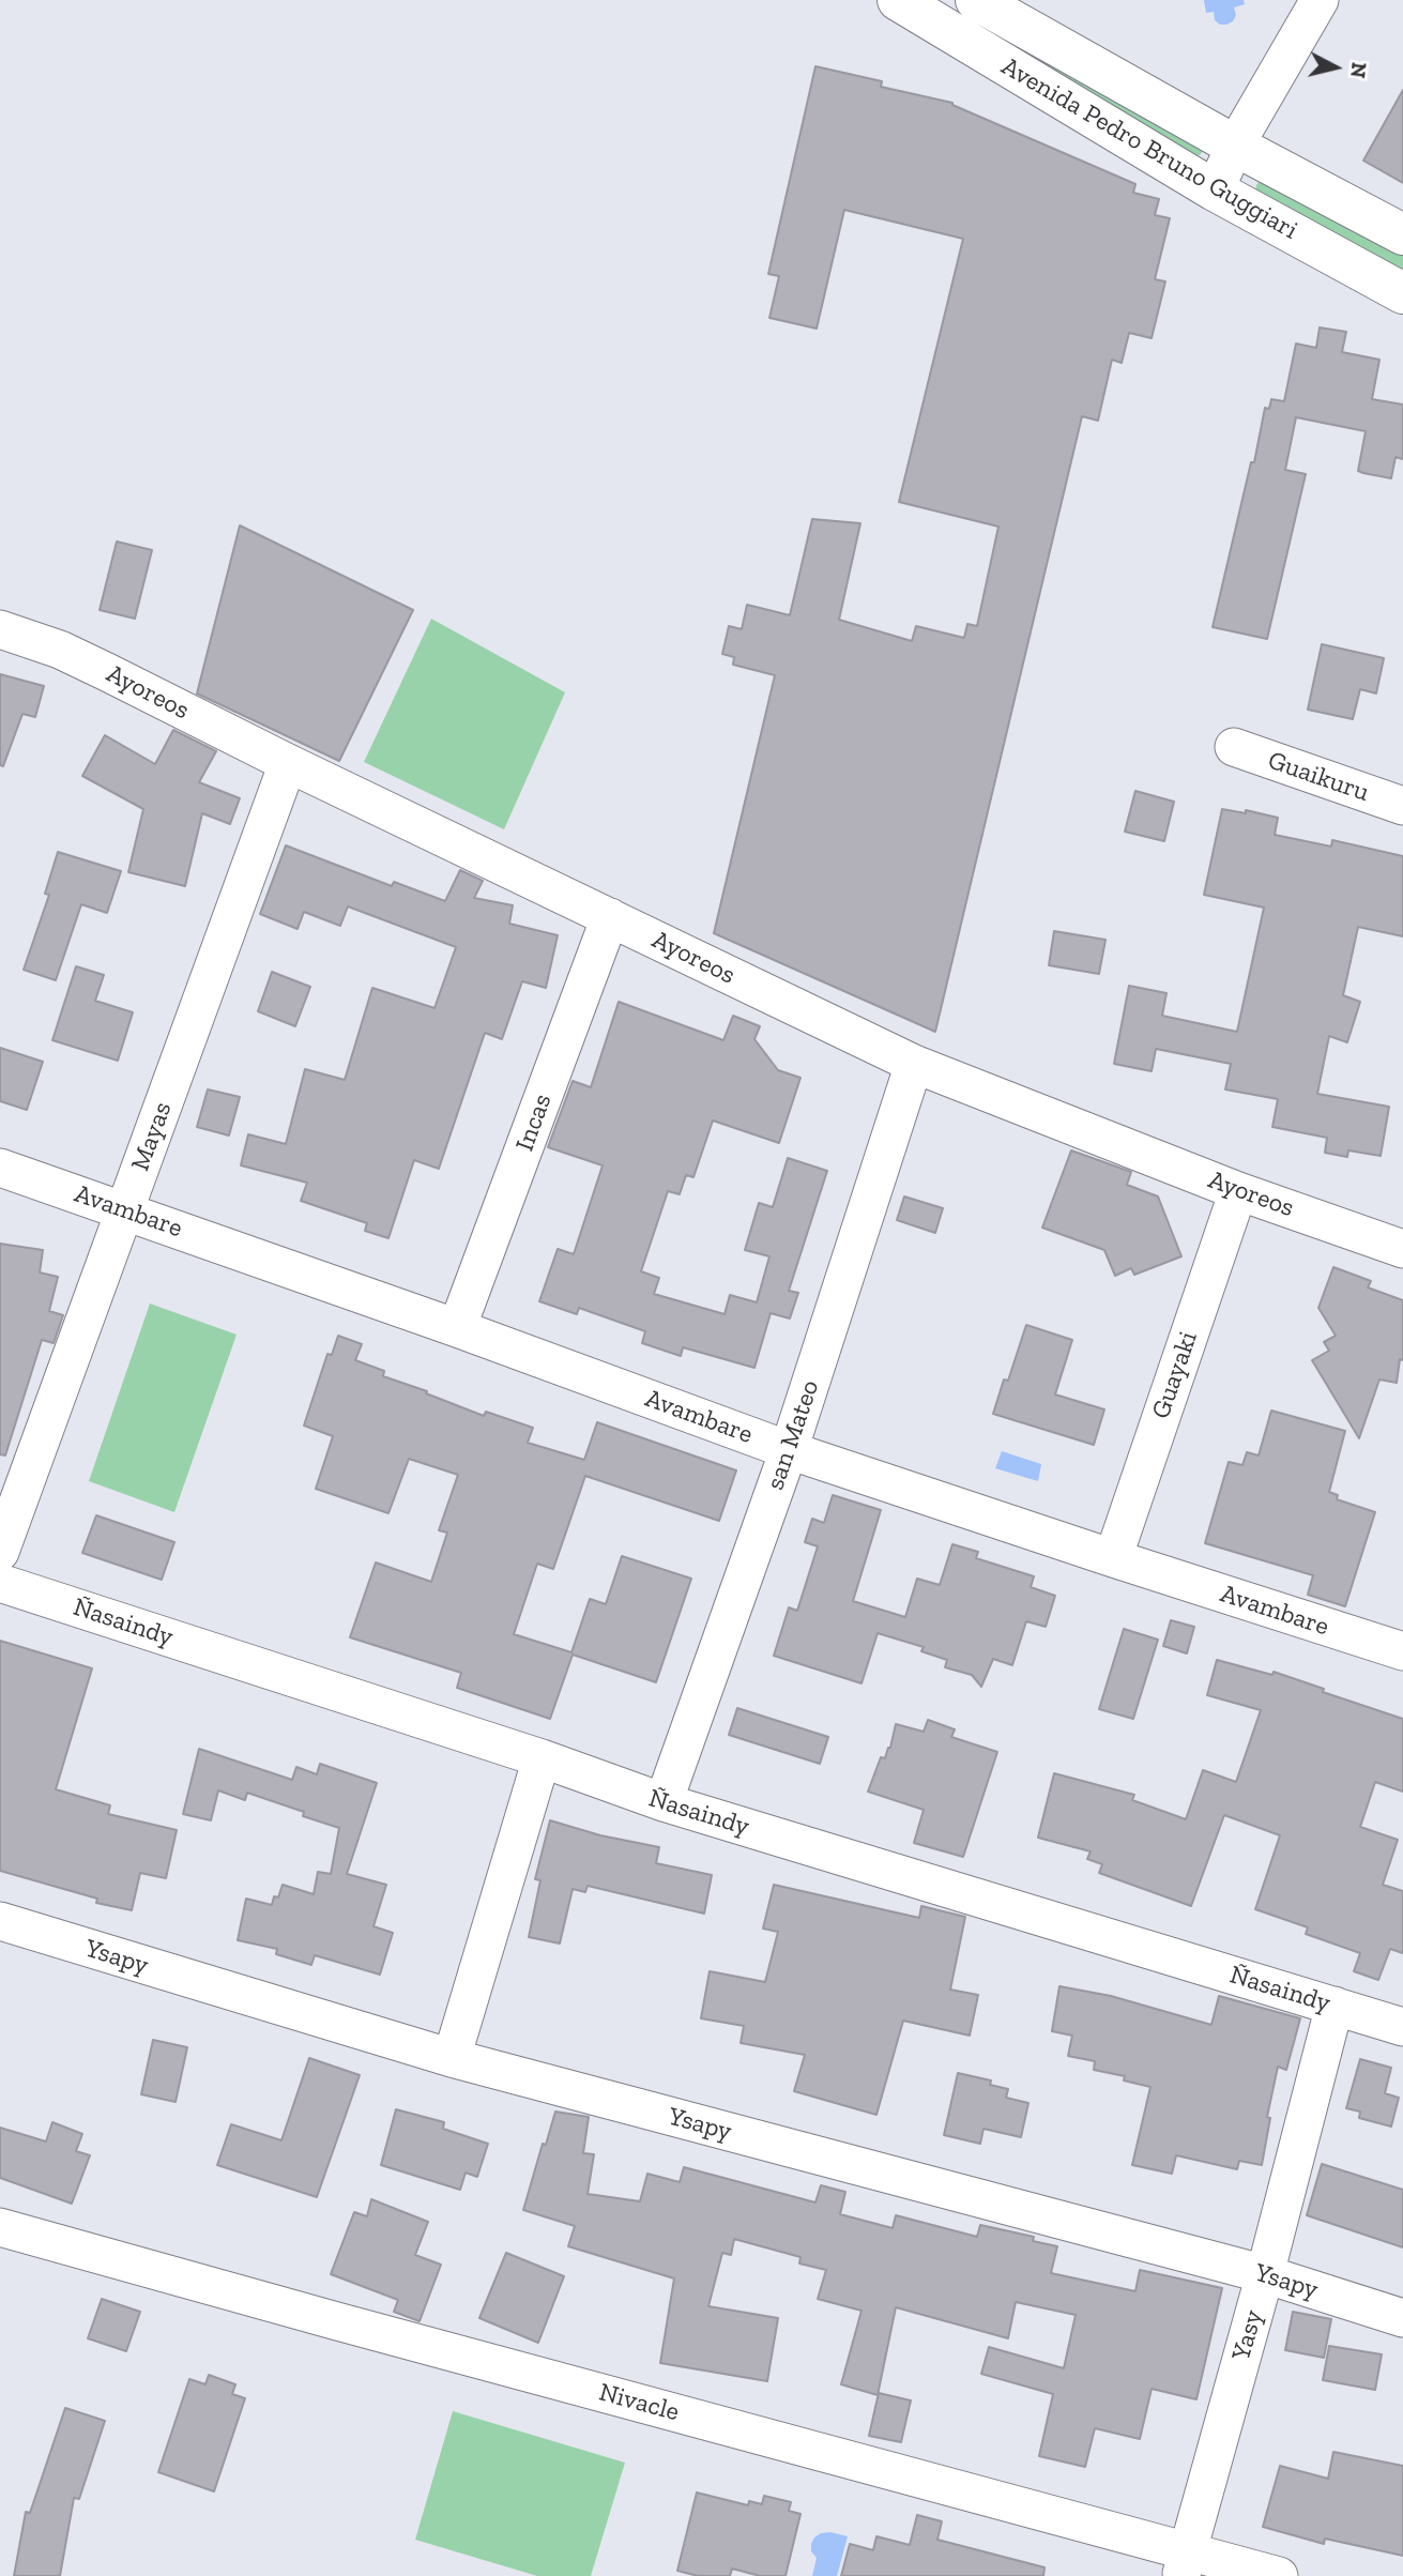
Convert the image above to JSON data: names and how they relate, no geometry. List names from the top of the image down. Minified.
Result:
{"streets":{"main road":["Avenida Pedro Bruno Guggiari"],"street":["Ayoreos","Guaikuru","Incas","Mayas","Avambare","Guayaki","san Mateo","Ñasaindy","Ysapy","Yasy","Nivacle"]},"crossings":[["Ayoreos","Incas"],["Ayoreos","Mayas"],["Ayoreos","Guayaki"],["Ayoreos","san Mateo"],["Incas","Avambare"],["Mayas","Avambare"],["Avambare","Guayaki"],["Avambare","san Mateo"],["san Mateo","Ñasaindy"],["Ñasaindy","Yasy"],["Ysapy","Yasy"],["Yasy","Nivacle"]],"north":"right"}
